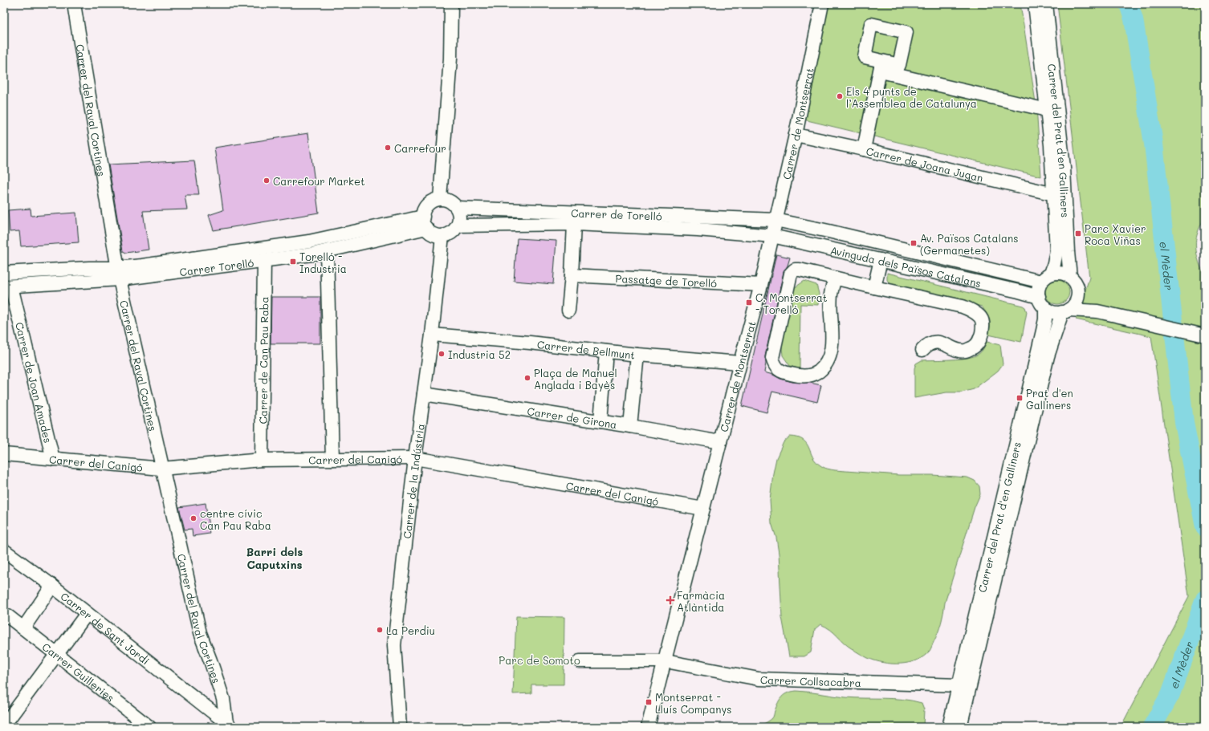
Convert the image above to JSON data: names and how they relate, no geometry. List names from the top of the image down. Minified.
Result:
{"streets":{"street":["Carrer del Raval Cortines","Carrer de Montserrat","Carrer del Prat d'en Galliners","Carrer de Joana Jugan","Carrer de Torelló","Avinguda dels Països Catalans","Carrer Torelló","Passatge de Torelló","Carrer de Bellmunt","Carrer de Can Pau Raba","Carrer de Joan Amades","Carrer de Girona","Carrer del Canigó","Carrer de la Indústria","Carrer de Sant Jordi","Carrer Guilleries","Carrer Collsacabra"]},"crossings":[["Carrer del Raval Cortines","Carrer Torelló"],["Carrer del Raval Cortines","Carrer del Canigó"],["Carrer del Raval Cortines","Carrer de Sant Jordi"],["Carrer de Montserrat","Carrer de Joana Jugan"],["Carrer de Montserrat","Carrer de Torelló"],["Carrer de Montserrat","Avinguda dels Països Catalans"],["Carrer de Montserrat","Passatge de Torelló"],["Carrer de Montserrat","Carrer de Bellmunt"],["Carrer de Montserrat","Carrer de Girona"],["Carrer de Montserrat","Carrer del Canigó"],["Carrer de Montserrat","Carrer Collsacabra"],["Carrer del Prat d'en Galliners","Carrer de Joana Jugan"],["Carrer del Prat d'en Galliners","Avinguda dels Països Catalans"],["Carrer del Prat d'en Galliners","Carrer Collsacabra"],["Carrer de Torelló","Avinguda dels Països Catalans"],["Carrer de Torelló","Carrer Torelló"],["Carrer de Torelló","Carrer de la Indústria"],["Carrer Torelló","Carrer de Can Pau Raba"],["Carrer Torelló","Carrer de Joan Amades"],["Carrer Torelló","Carrer de la Indústria"],["Carrer de Bellmunt","Carrer de la Indústria"],["Carrer de Can Pau Raba","Carrer del Canigó"],["Carrer de Joan Amades","Carrer del Canigó"],["Carrer de Girona","Carrer de la Indústria"],["Carrer del Canigó","Carrer de la Indústria"]],"districts":["Barri dels Caputxins"],"water":["el Mèder"],"parks":["Parc de Somoto"],"places":{"other":["Els 4 punts de l’Assemblea de Catalunya","Carrefour","Carrefour Market","Industria 52","Plaça de Manuel Anglada i Bayès","centre cívic Can Pau Raba","La Perdiu"],"transit":["Parc Xavier Roca Viñas","Av. Països Catalans (Germanetes)","Torelló - Industria","C. Montserrat - Torelló","Prat d'en Galliners","Montserrat - Lluís Companys"],"health":["Farmàcia Atlàntida"]}}
